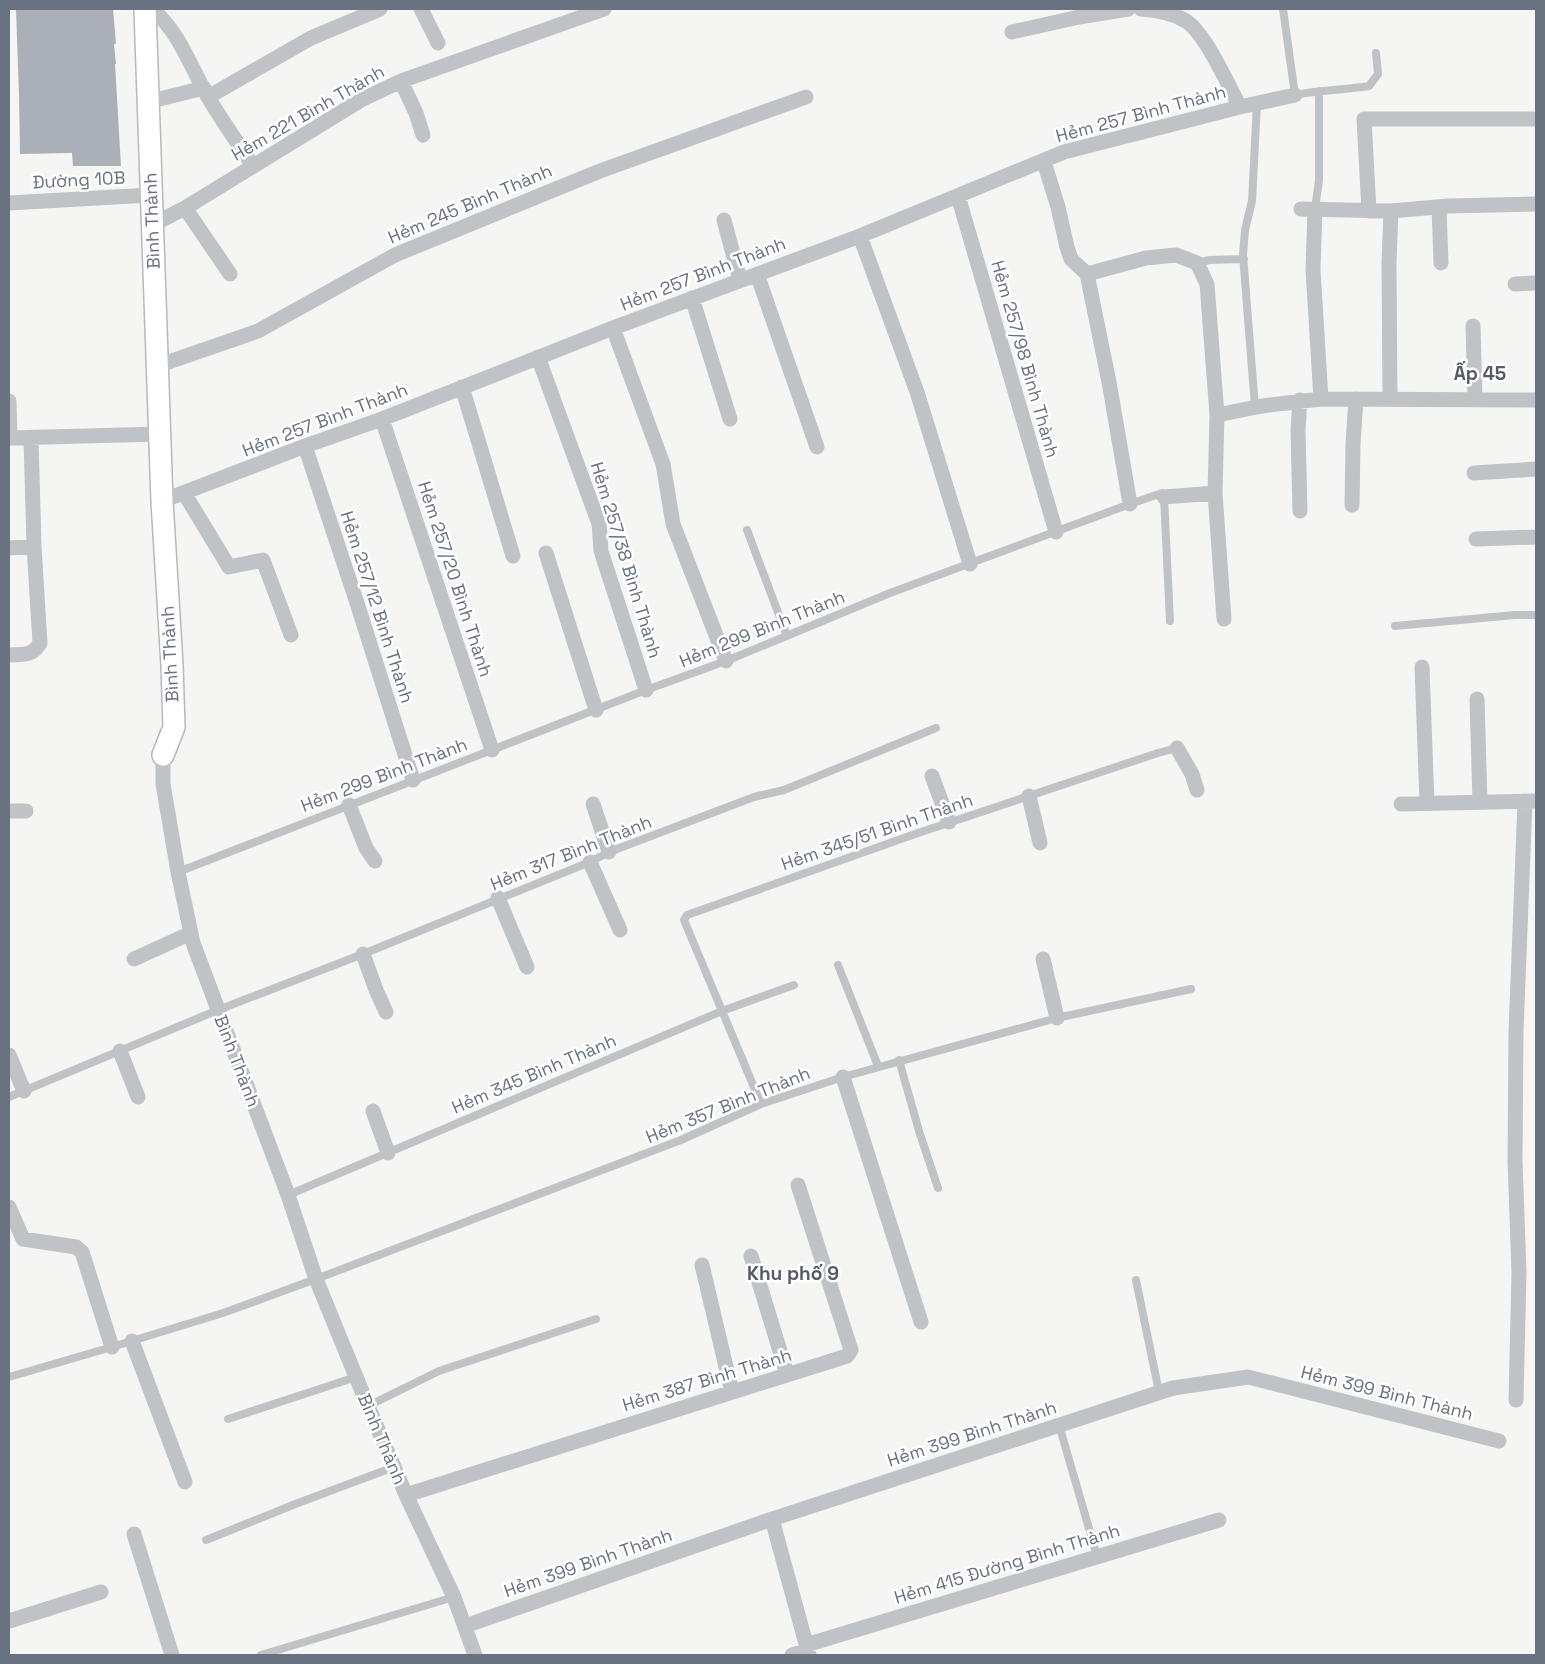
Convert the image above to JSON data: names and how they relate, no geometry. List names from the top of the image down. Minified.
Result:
{"streets":{"street":["Hẻm 221 Bình Thành","Hẻm 257 Bình Thành","Đường 10B","Hẻm 245 Bình Thành","Bình Thành","Hẻm 257/98 Bình Thành","Hẻm 257/38 Bình Thành","Hẻm 257/20 Bình Thành","Hẻm 257/12 Bình Thành","Hẻm 387 Bình Thành","Hẻm 399 Bình Thành","Hẻm 415 Đường Bình Thành"],"lane":["Hẻm 299 Bình Thành","Hẻm 345/51 Bình Thành","Hẻm 317 Bình Thành","Hẻm 345 Bình Thành","Hẻm 357 Bình Thành"]},"crossings":[["Hẻm 221 Bình Thành","Bình Thành"],["Hẻm 257 Bình Thành","Bình Thành"],["Hẻm 257 Bình Thành","Hẻm 257/98 Bình Thành"],["Hẻm 257 Bình Thành","Hẻm 257/38 Bình Thành"],["Hẻm 257 Bình Thành","Hẻm 257/20 Bình Thành"],["Hẻm 257 Bình Thành","Hẻm 257/12 Bình Thành"],["Đường 10B","Bình Thành"],["Hẻm 245 Bình Thành","Bình Thành"],["Bình Thành","Hẻm 299 Bình Thành"],["Bình Thành","Hẻm 317 Bình Thành"],["Bình Thành","Hẻm 345 Bình Thành"],["Bình Thành","Hẻm 357 Bình Thành"],["Bình Thành","Hẻm 387 Bình Thành"],["Bình Thành","Hẻm 399 Bình Thành"],["Hẻm 257/98 Bình Thành","Hẻm 299 Bình Thành"],["Hẻm 257/38 Bình Thành","Hẻm 299 Bình Thành"],["Hẻm 257/20 Bình Thành","Hẻm 299 Bình Thành"],["Hẻm 257/12 Bình Thành","Hẻm 299 Bình Thành"],["Hẻm 345/51 Bình Thành","Hẻm 345 Bình Thành"]],"districts":["Ấp 45","Khu phố 9"]}
